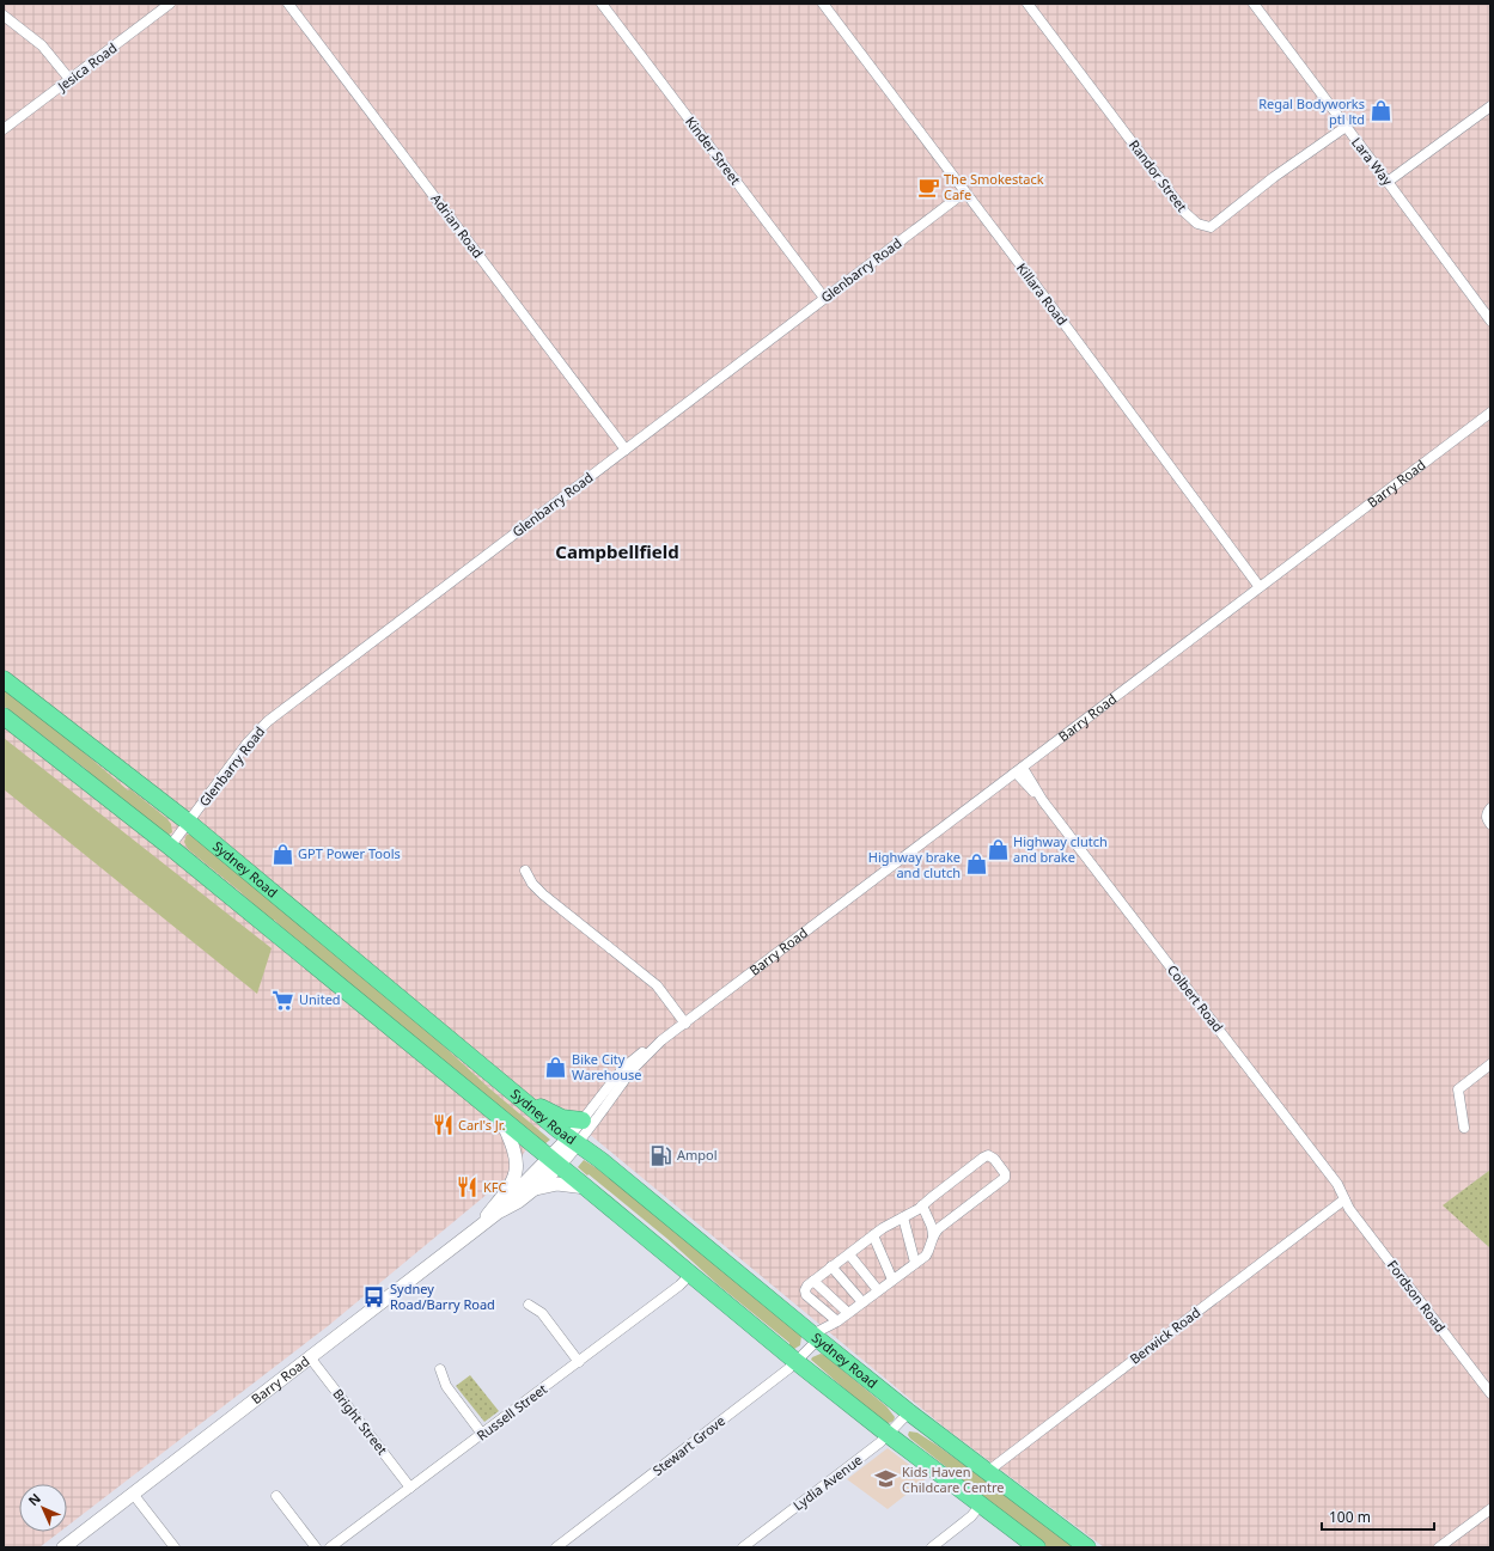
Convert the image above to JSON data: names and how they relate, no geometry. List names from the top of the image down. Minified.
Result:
{"streets":{"highway":["Sydney Road"],"main road":["Barry Road"],"street":["Jesica Road","Kinder Street","Lara Way","Randor Street","Adrian Road","Glenbarry Road","Killara Road","Colbert Road","Fordson Road","Berwick Road","Russell Street","Bright Street","Stewart Grove","Lydia Avenue"]},"crossings":[["Kinder Street","Glenbarry Road"],["Lara Way","Randor Street"],["Adrian Road","Glenbarry Road"],["Glenbarry Road","Killara Road"],["Glenbarry Road","Sydney Road"],["Killara Road","Barry Road"],["Barry Road","Sydney Road"],["Barry Road","Colbert Road"],["Barry Road","Bright Street"],["Sydney Road","Berwick Road"],["Sydney Road","Stewart Grove"],["Sydney Road","Lydia Avenue"],["Colbert Road","Fordson Road"],["Colbert Road","Berwick Road"],["Fordson Road","Berwick Road"],["Russell Street","Bright Street"]],"districts":["Campbellfield"],"places":{"shop":["Regal Bodyworks ptl ltd","Highway clutch and brake","GPT Power Tools","Highway brake and clutch","Bike City Warehouse"],"cafe":["The Smokestack Cafe"],"supermarket":["United"],"restaurant":["Carl's Jr.","KFC"],"fuel station":["Ampol"],"bus stop":["Sydney Road/Barry Road"],"school or university":["Kids Haven Childcare Centre"]},"scale_bar":"100 m","north":"top left"}
